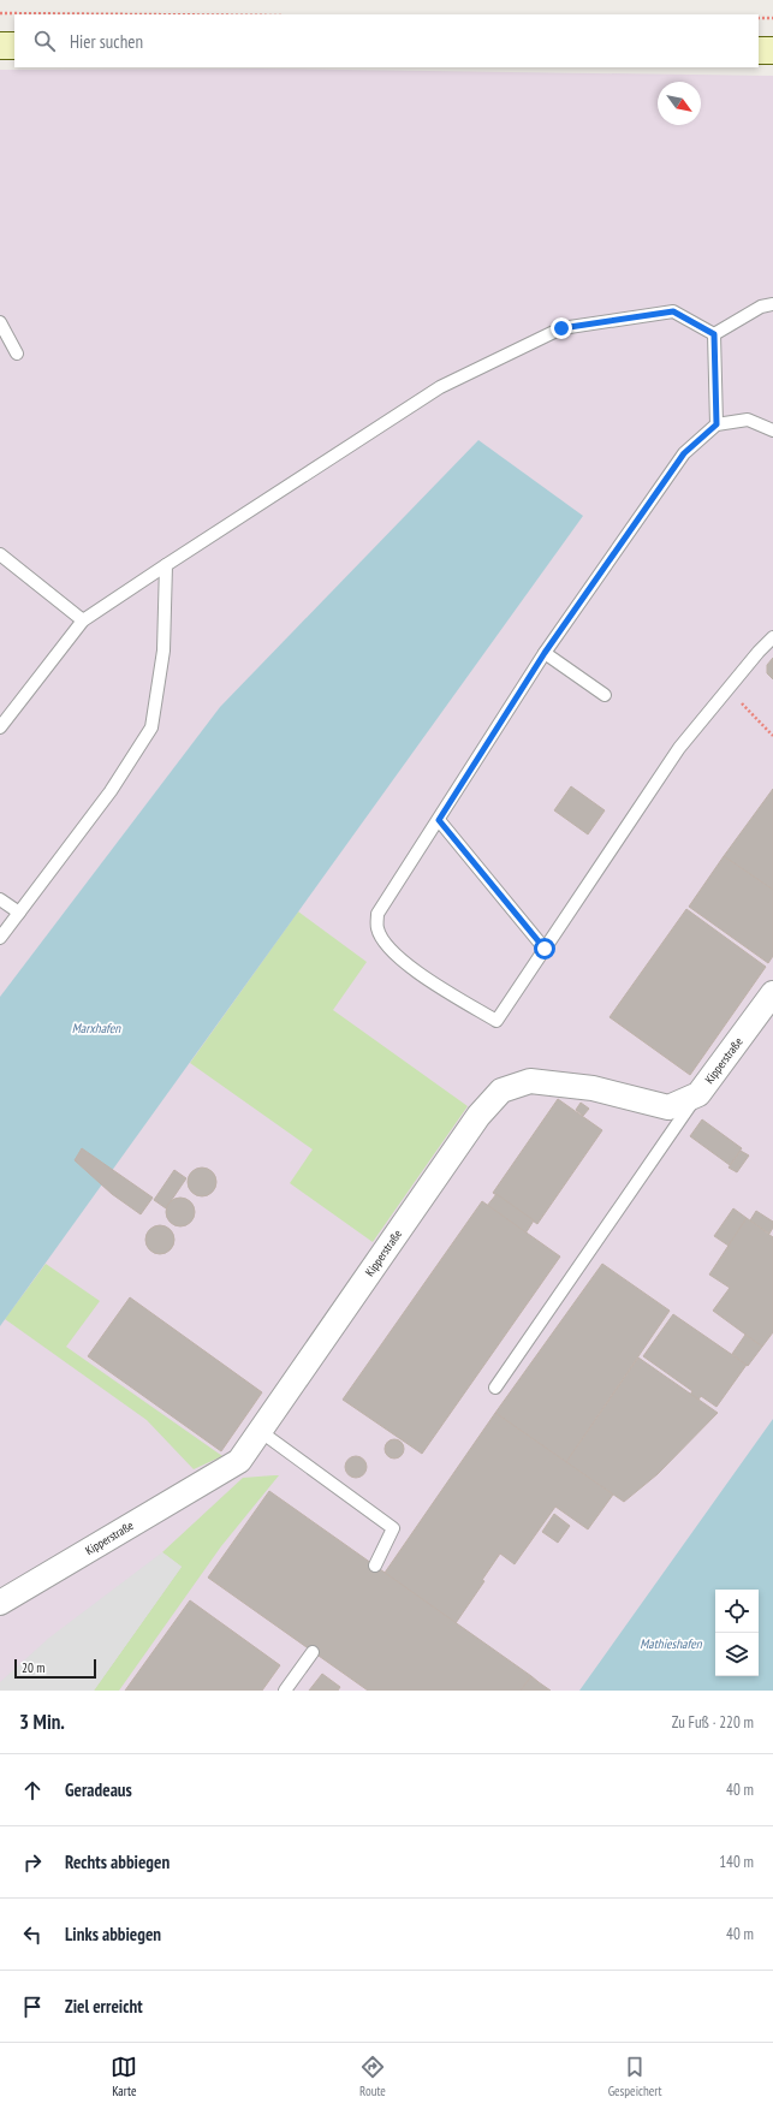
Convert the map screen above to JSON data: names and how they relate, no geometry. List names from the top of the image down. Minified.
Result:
{"streets":{"street":["Kipperstraße"]},"water":["Marxhafen","Mathieshafen"],"scale_bar":"20 m","north":"bottom right","page":{"search":"Hier suchen","scale":"20 m","heading":["3 Min.","Zu Fuß · 220 m"],"list":[["Geradeaus","40 m"],["Rechts abbiegen","140 m"],["Links abbiegen","40 m"],"Ziel erreicht"],"nav":["Karte","Route","Gespeichert"]}}
